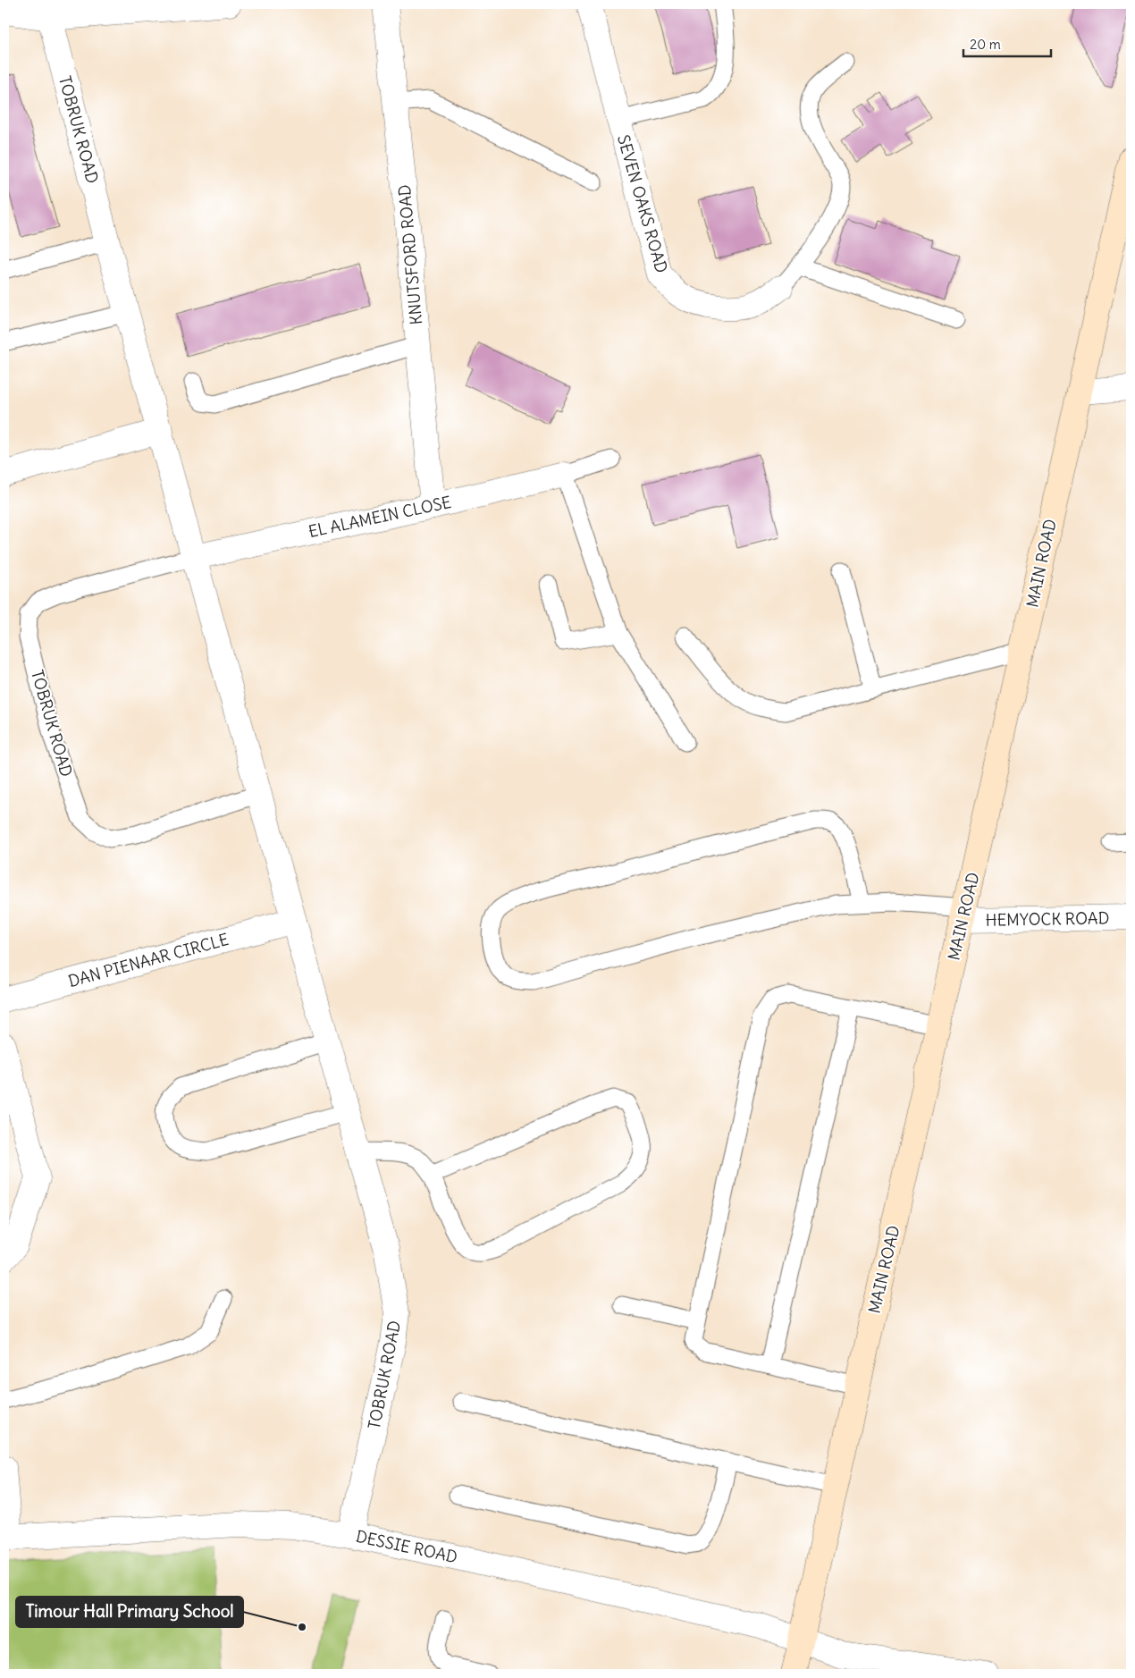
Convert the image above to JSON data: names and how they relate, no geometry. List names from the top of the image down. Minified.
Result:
{"streets":{"main road":["MAIN ROAD"],"street":["TOBRUK ROAD","SEVEN OAKS ROAD","KNUTSFORD ROAD","EL ALAMEIN CLOSE","HEMYOCK ROAD","DAN PIENAAR CIRCLE","DESSIE ROAD"]},"crossings":[["TOBRUK ROAD","EL ALAMEIN CLOSE"],["TOBRUK ROAD","DAN PIENAAR CIRCLE"],["TOBRUK ROAD","DESSIE ROAD"],["KNUTSFORD ROAD","EL ALAMEIN CLOSE"],["MAIN ROAD","HEMYOCK ROAD"],["MAIN ROAD","DESSIE ROAD"]],"places":["Timour Hall Primary School"],"scale_bar":"20 m"}
